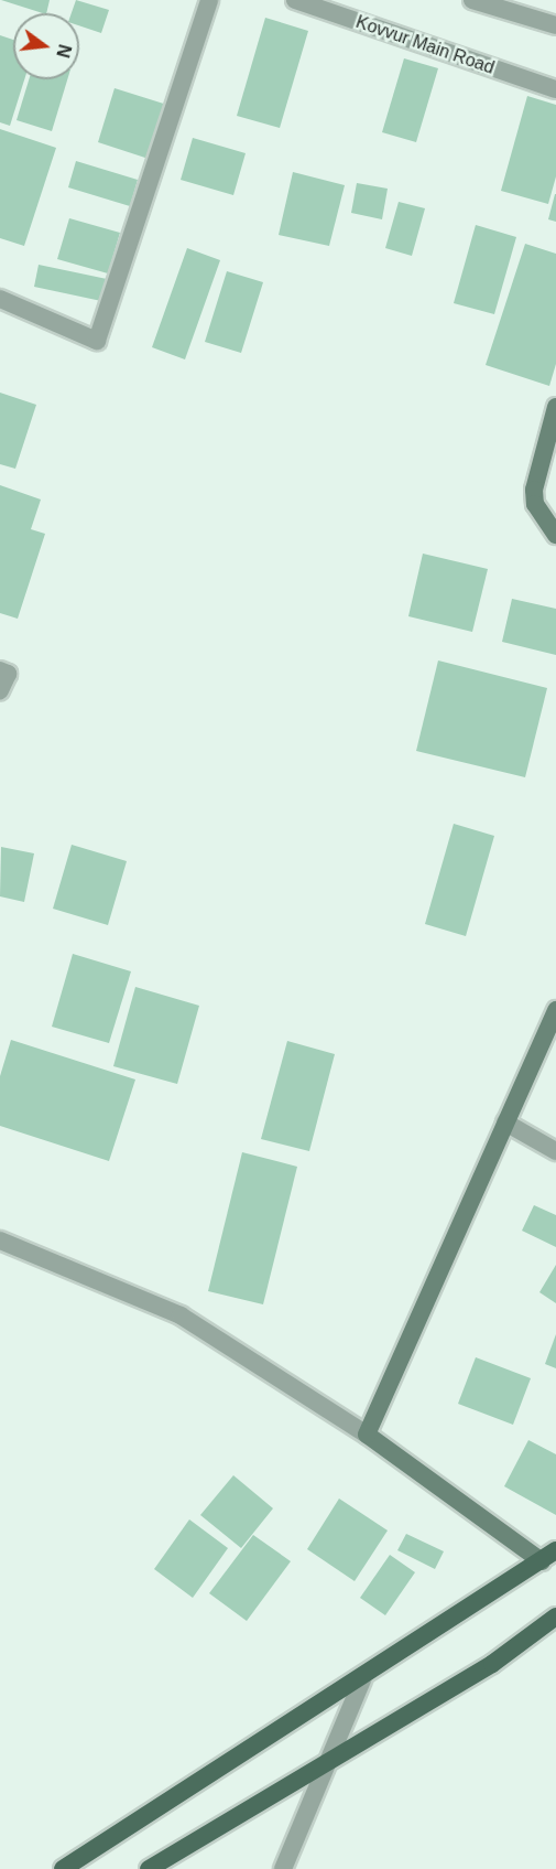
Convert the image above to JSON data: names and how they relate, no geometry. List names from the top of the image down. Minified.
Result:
{"streets":{"street":["Kovvur Main Road"]},"north":"right"}
